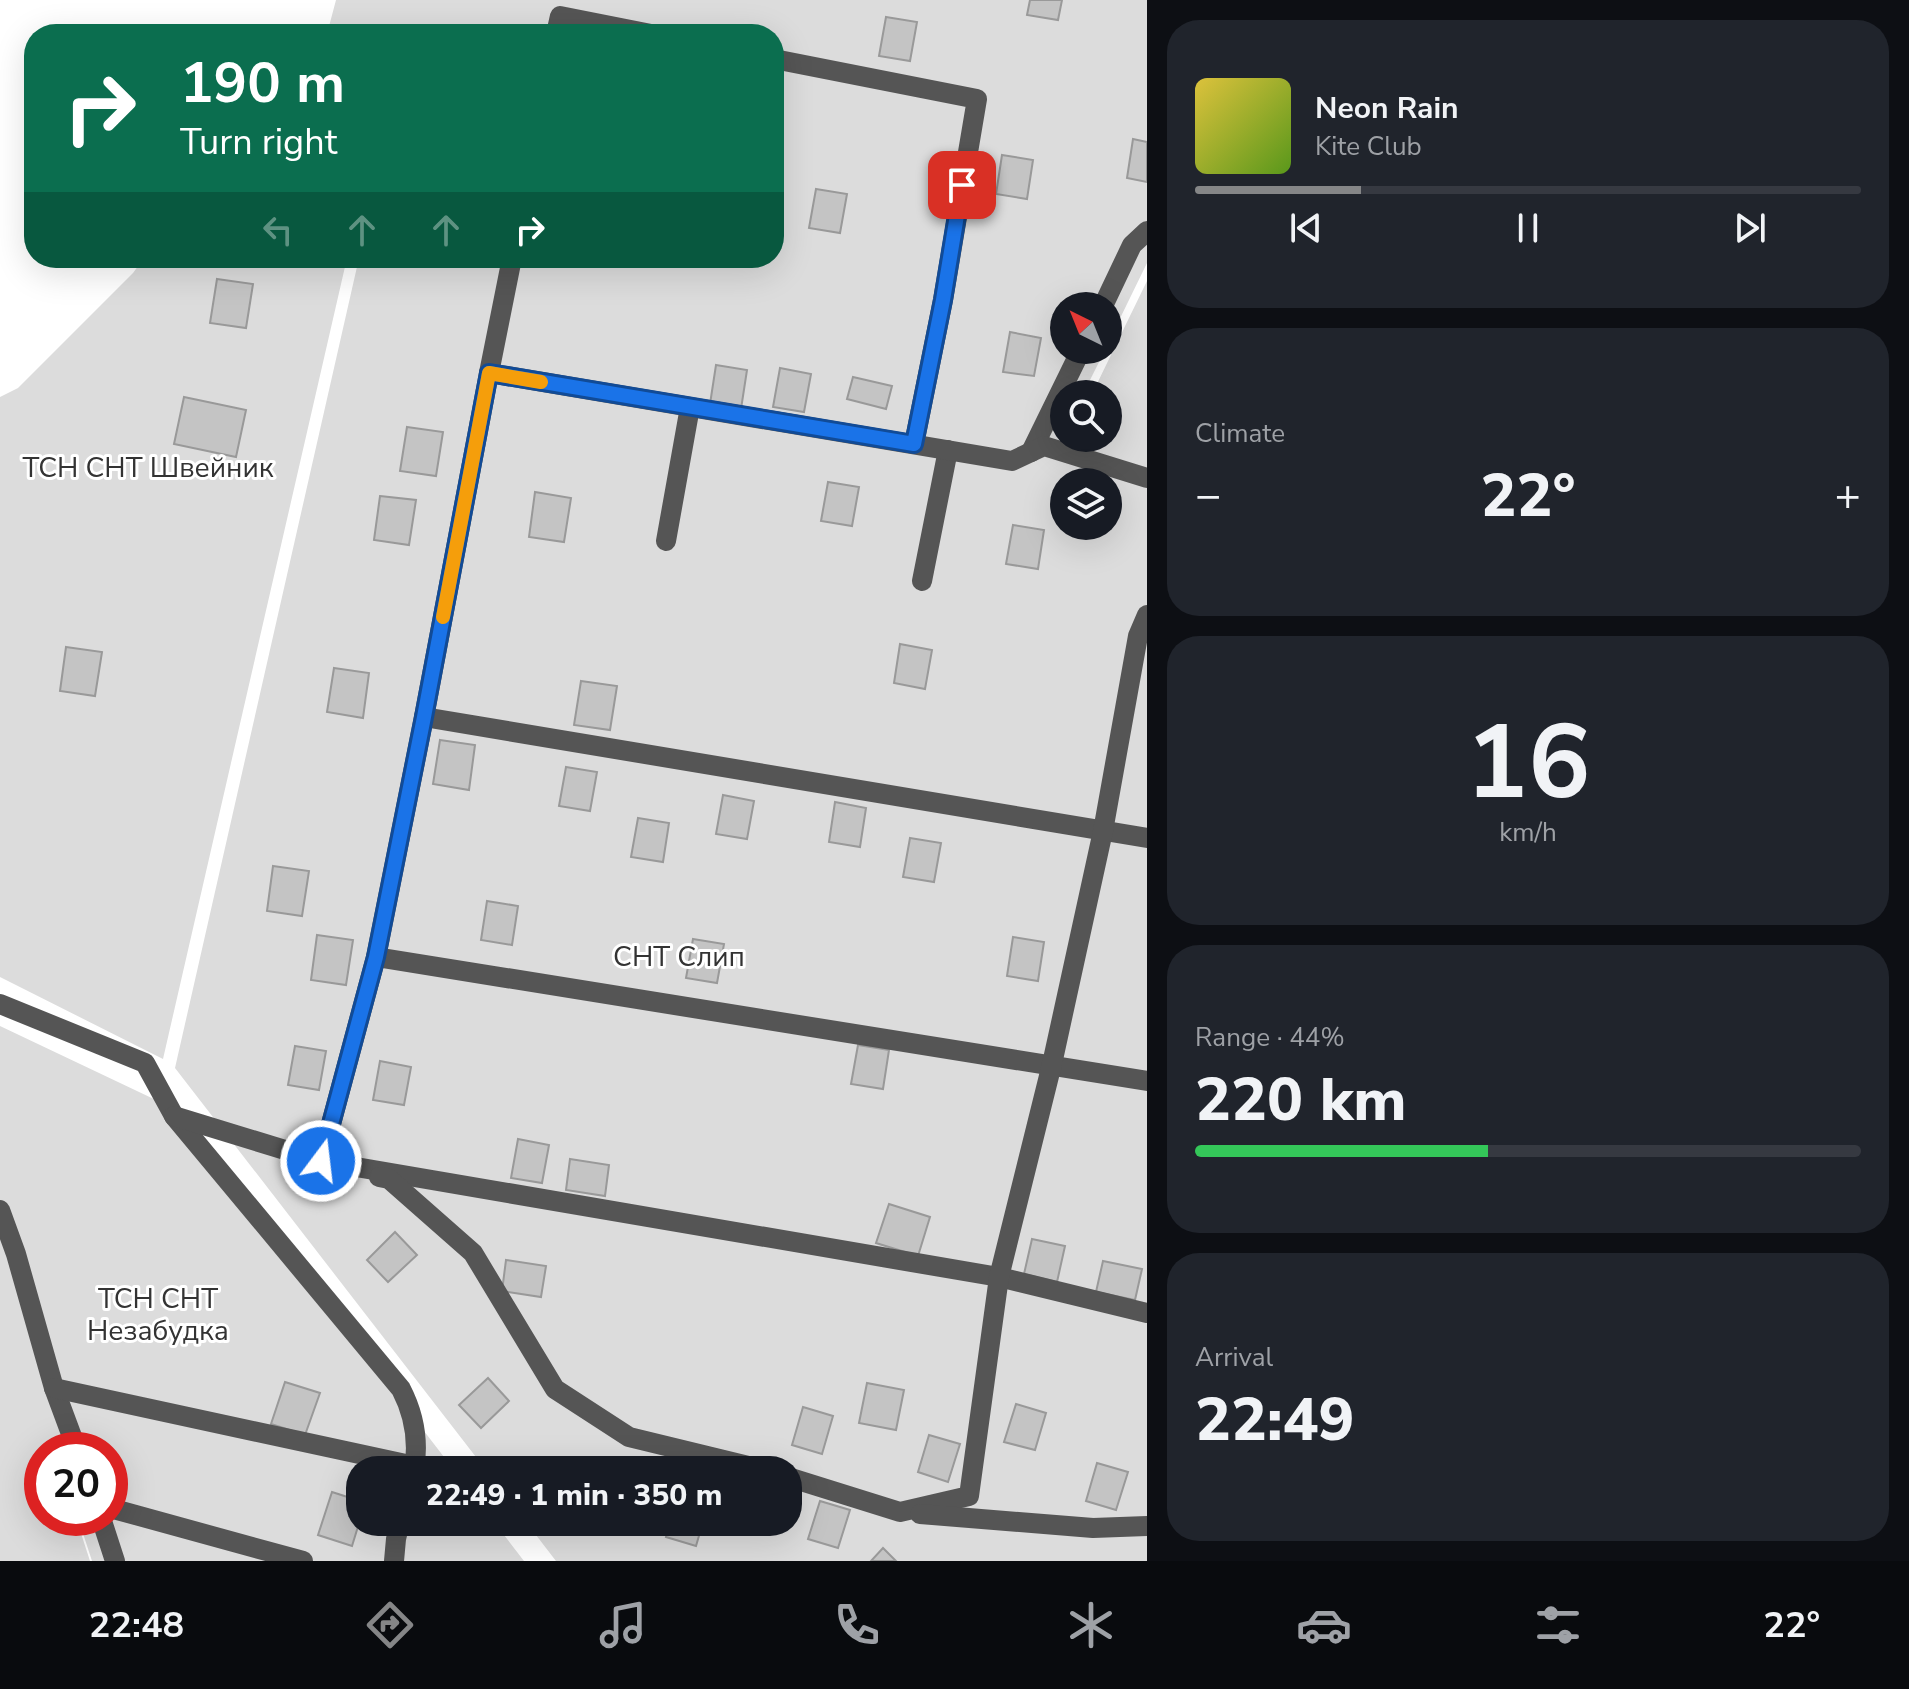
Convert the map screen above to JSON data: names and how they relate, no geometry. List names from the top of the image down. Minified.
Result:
{"parks":["ТСН СНТ Швейник","СНТ Слип","ТСН СНТ Незабудка"],"north":"top left","page":{"turn":["190 m","Turn right"],"song":["Neon Rain","Kite Club"],"tile":["Climate",["16","km/h"],["Range · 44%","220 km"],["Arrival","22:49"]],"heat":["−","22°","+"],"limit":"20","trip":"22:49 · 1 min · 350 m","tabs":["22:48","22°"]}}
